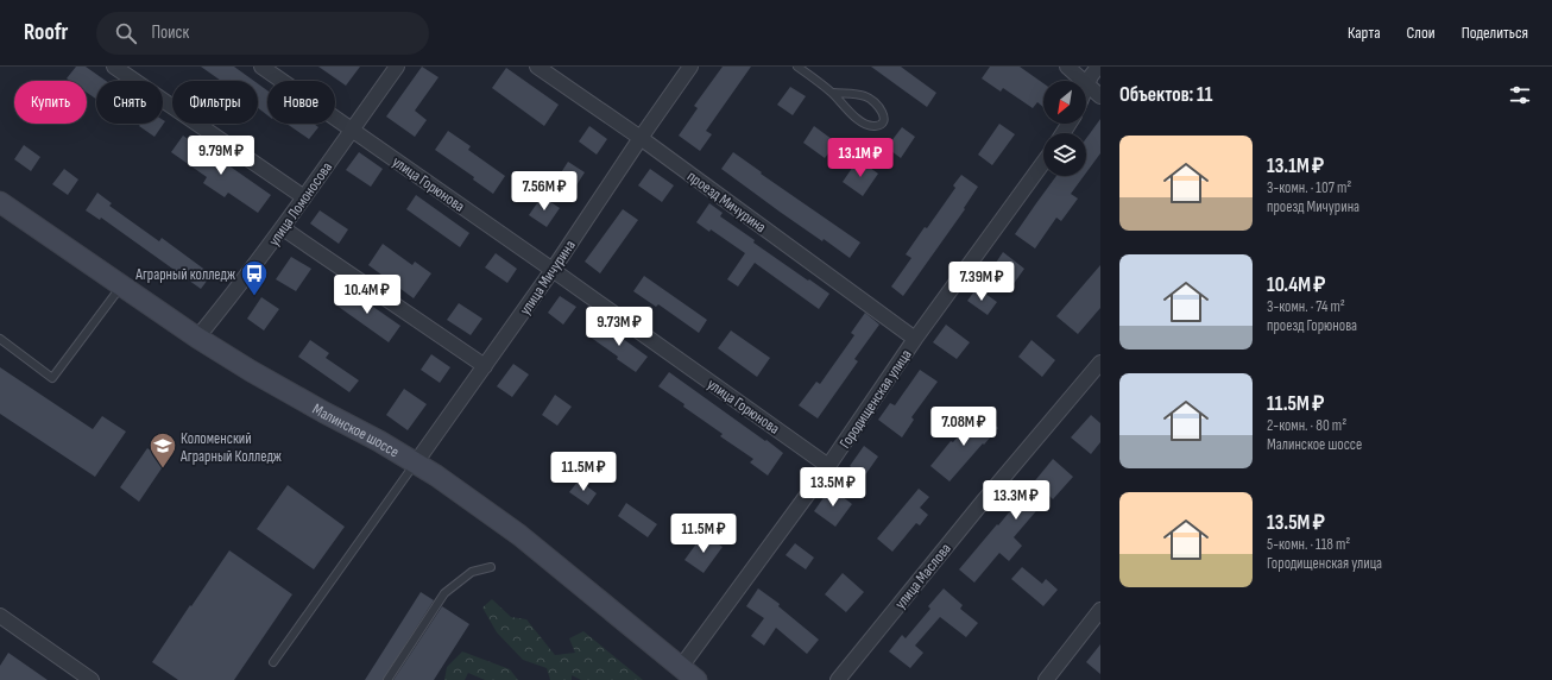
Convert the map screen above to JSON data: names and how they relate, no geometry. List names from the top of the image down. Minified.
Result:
{"streets":{"main road":["Малинское шоссе"],"street":["улица Горюнова","проезд Мичурина","улица Ломоносова","улица Мичурина","Городищенская улица","улица Маслова"]},"crossings":[["улица Горюнова","улица Ломоносова"],["улица Горюнова","улица Мичурина"],["улица Горюнова","Городищенская улица"],["проезд Мичурина","улица Мичурина"],["проезд Мичурина","Городищенская улица"],["улица Ломоносова","Малинское шоссе"],["улица Мичурина","Малинское шоссе"],["Городищенская улица","Малинское шоссе"]],"places":{"bus stop":["Аграрный колледж"],"school or university":["Коломенский Аграрный Колледж"]},"north":"bottom left","page":{"header":"Roofr","search":"Поиск","nav":["Карта","Слои","Поделиться"],"heading":"Объектов: 11","chip":["Купить","Снять","Фильтры","Новое"],"list":[{"name":"13.1M ₽","note":"3-комн. · 107 m² · проезд Мичурина"},{"name":"10.4M ₽","note":"3-комн. · 74 m² · проезд Горюнова"},{"name":"11.5M ₽","note":"2-комн. · 80 m² · Малинское шоссе"},{"name":"13.5M ₽","note":"5-комн. · 118 m² · Городищенская улица"}],"price":["9.79M ₽","13.1M ₽","7.56M ₽","7.39M ₽","10.4M ₽","9.73M ₽","7.08M ₽","11.5M ₽","13.5M ₽","13.3M ₽","11.5M ₽"]}}
